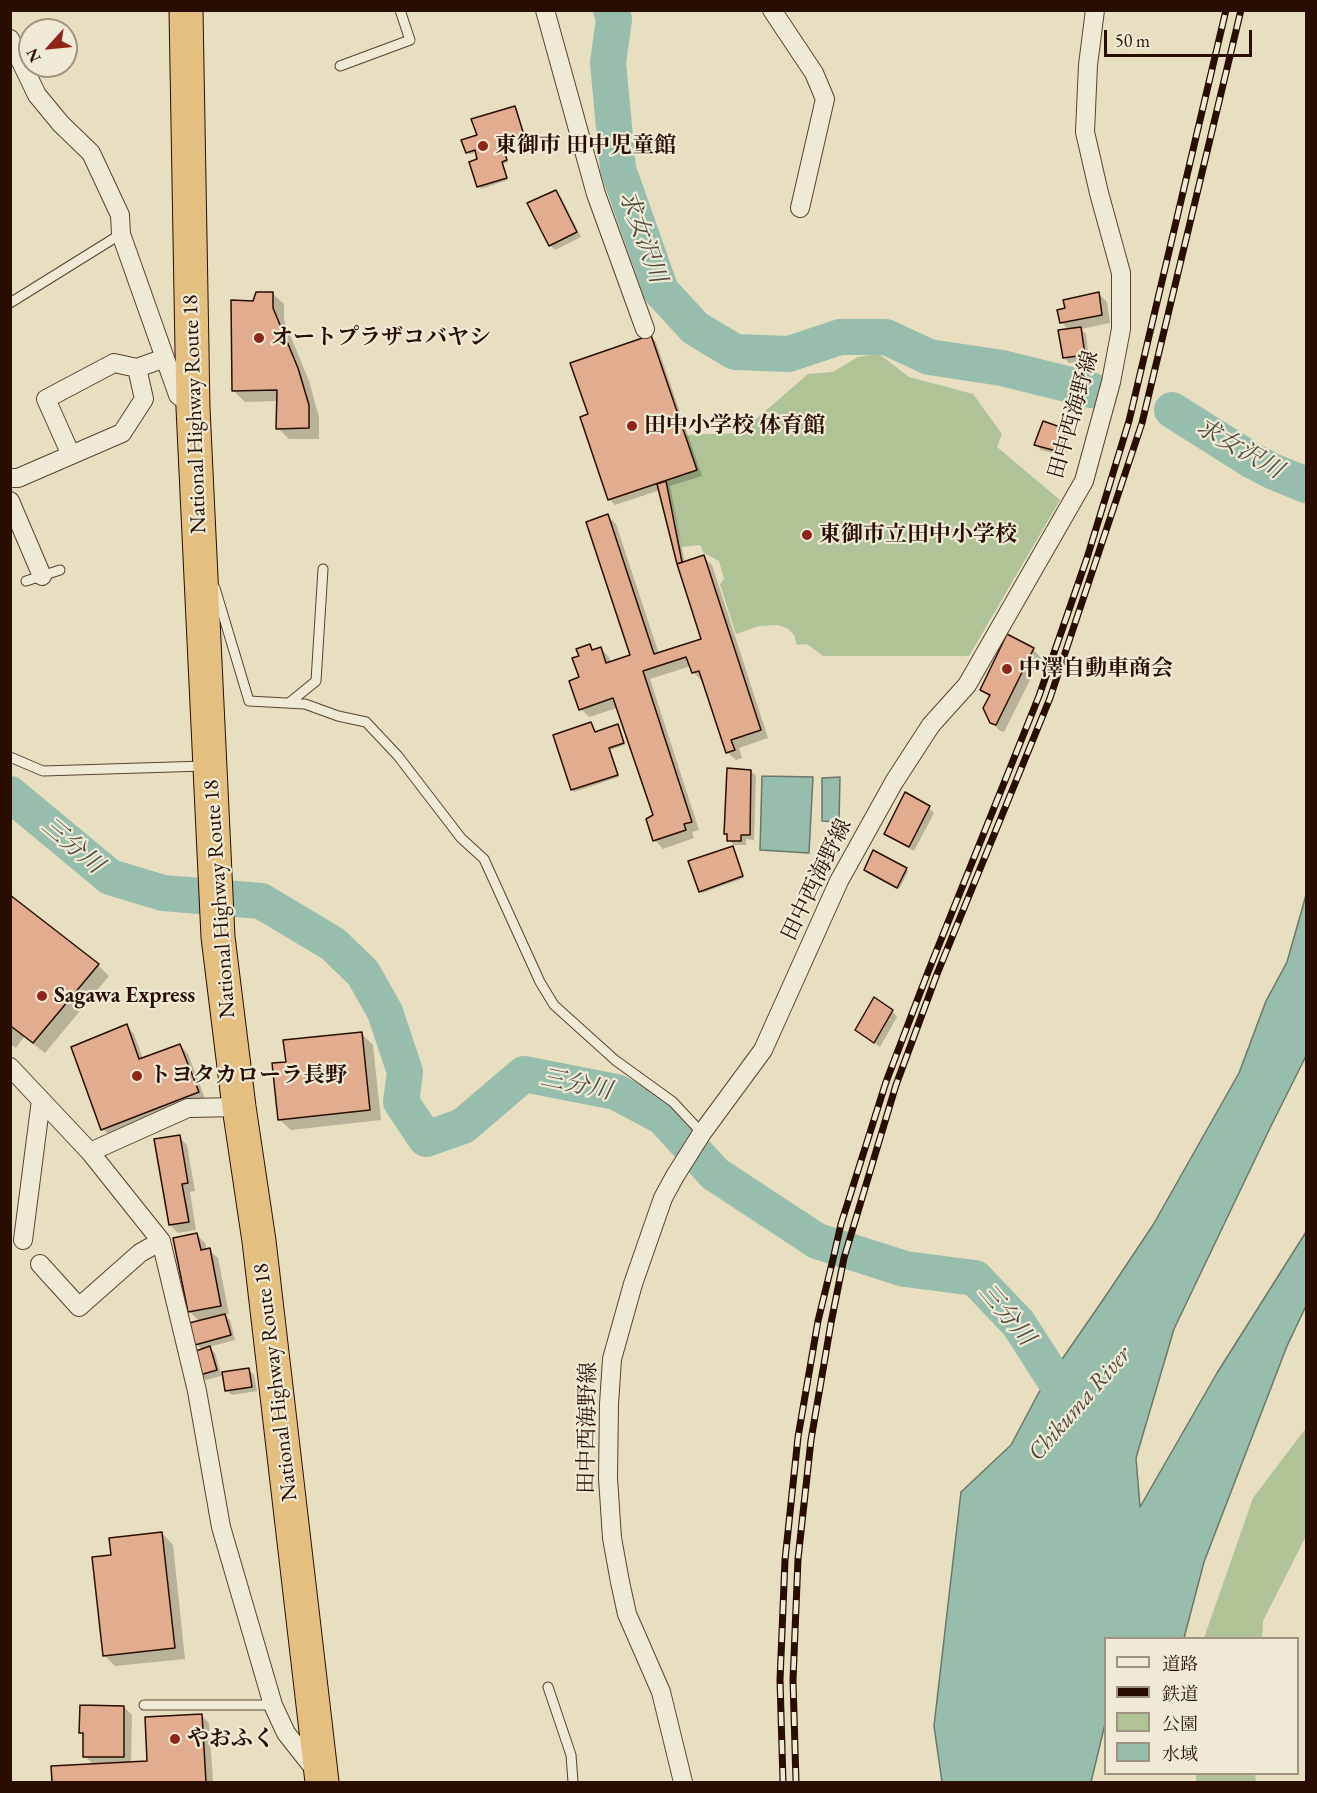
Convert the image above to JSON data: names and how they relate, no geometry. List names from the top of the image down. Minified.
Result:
{"streets":{"highway":["National Highway Route 18"],"street":["田中西海野線"]},"water":["求女沢川","三分川","Chikuma River"],"places":["東御市 田中児童館","オートプラザコバヤシ","田中小学校 体育館","東御市立田中小学校","中澤自動車商会","Sagawa Express","トヨタカローラ長野","やおふく"],"legend":["道路","鉄道","公園","水域"],"scale_bar":"50 m","north":"bottom left"}
